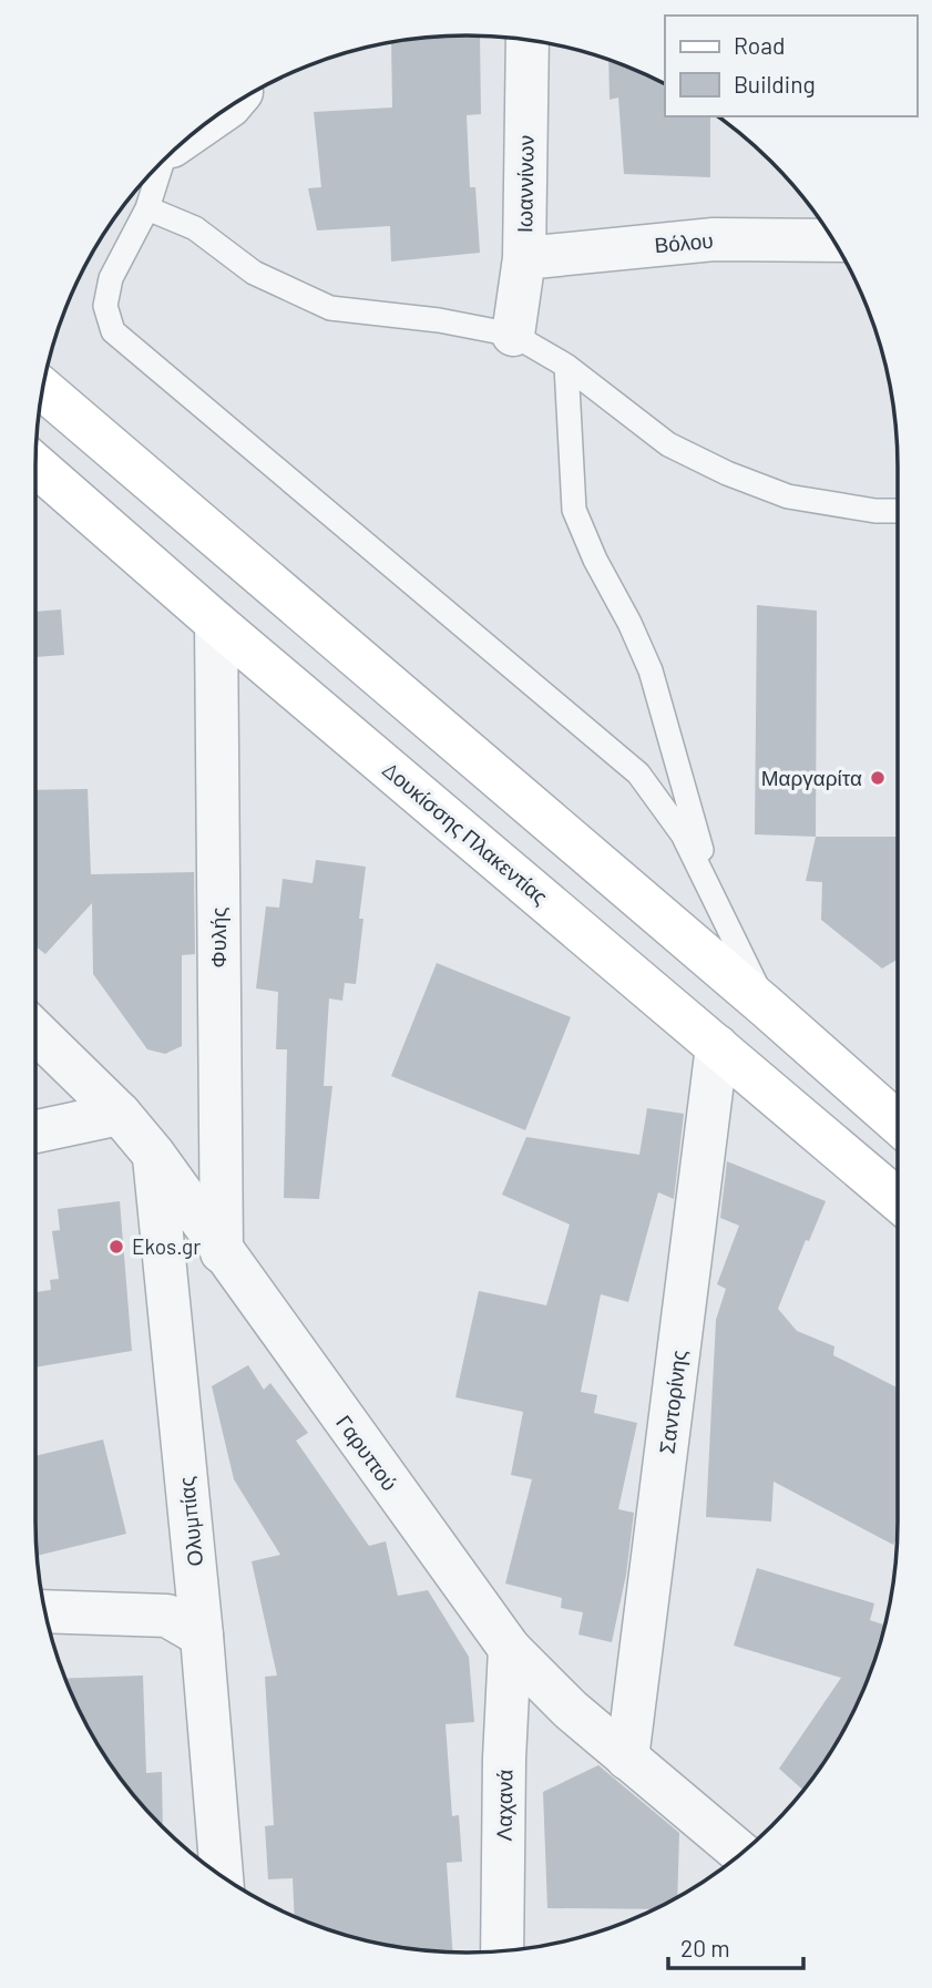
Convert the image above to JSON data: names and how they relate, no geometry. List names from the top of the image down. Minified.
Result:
{"streets":{"main road":["Δουκίσσης Πλακεντίας"],"street":["Ιωαννίνων","Βόλου","Φυλής","Σαντορίνης","Γαρυττού","Ολυμπίας","Λαχανά"]},"crossings":[["Ιωαννίνων","Βόλου"],["Δουκίσσης Πλακεντίας","Φυλής"],["Δουκίσσης Πλακεντίας","Σαντορίνης"],["Φυλής","Γαρυττού"],["Σαντορίνης","Γαρυττού"],["Γαρυττού","Ολυμπίας"],["Γαρυττού","Λαχανά"]],"places":["Μαργαρίτα","Ekos.gr"],"legend":["Road","Building"],"scale_bar":"20 m"}
